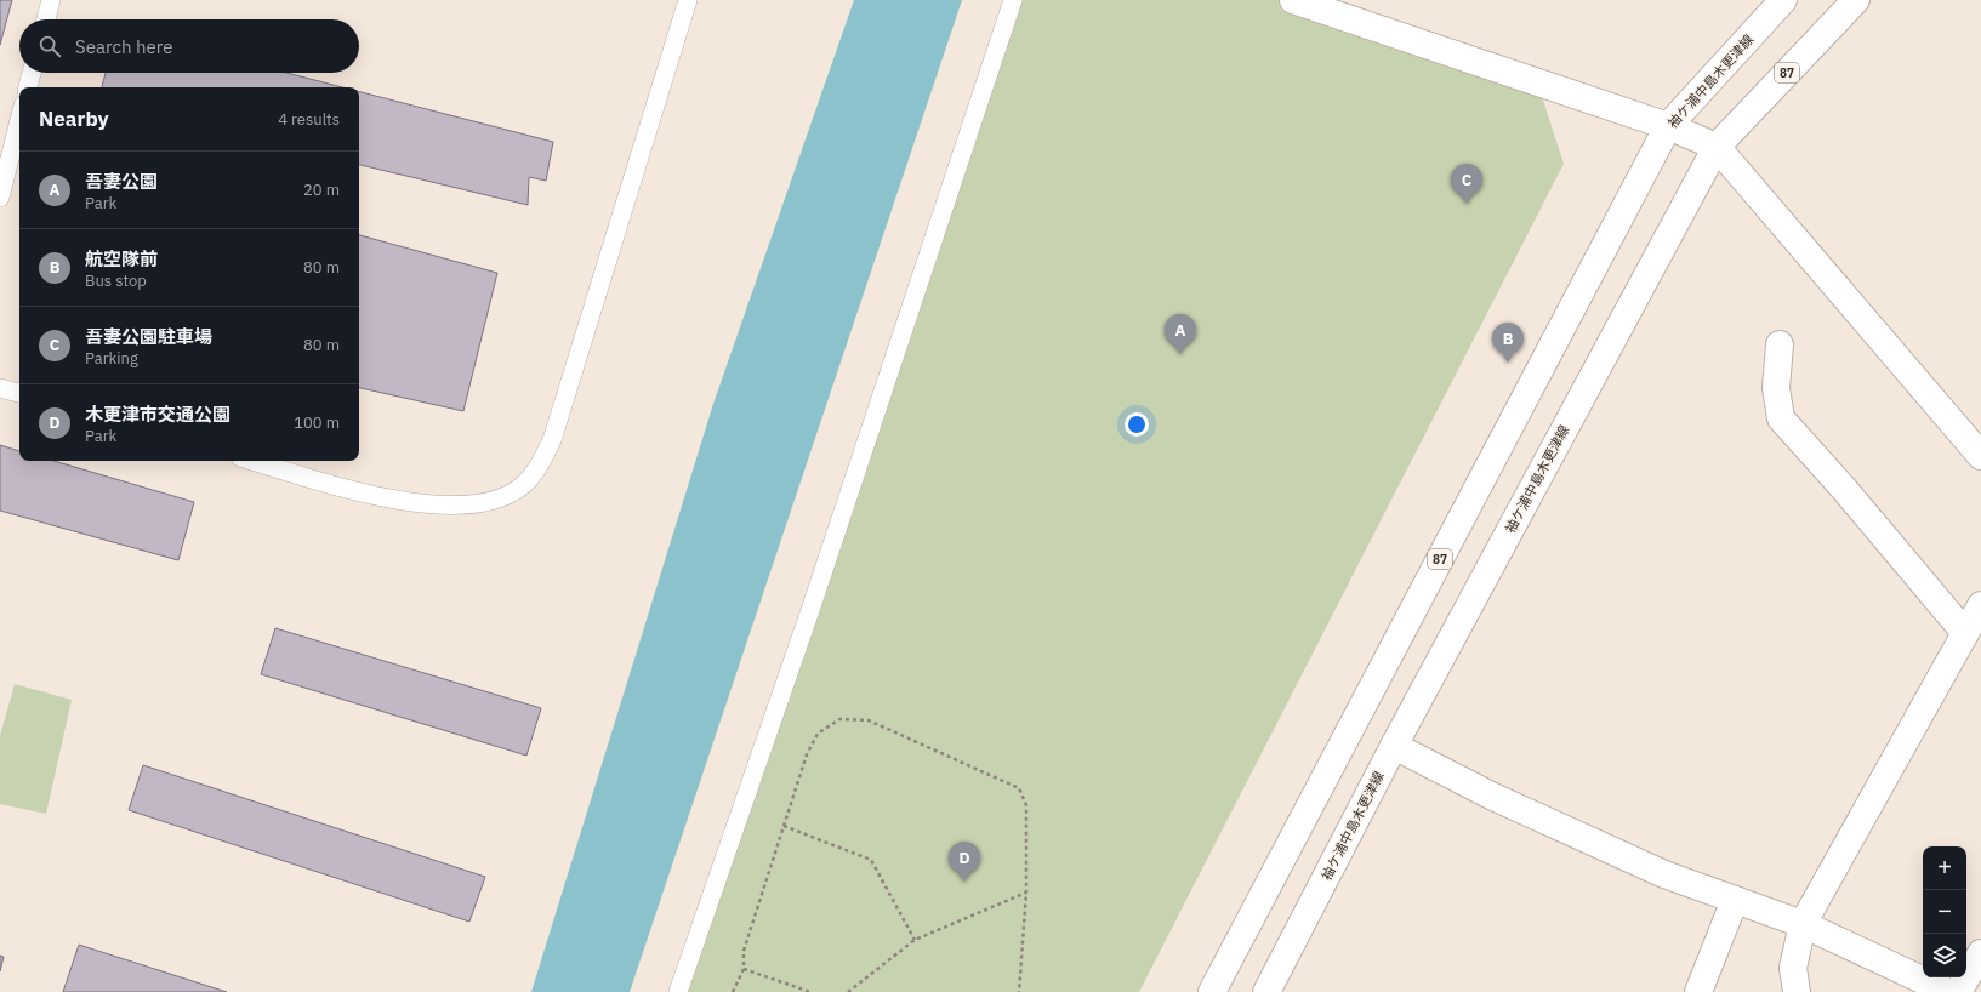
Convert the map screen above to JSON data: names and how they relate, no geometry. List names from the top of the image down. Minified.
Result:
{"streets":{"street":["87","袖ケ浦中島木更津線"]},"page":{"search":"Search here","heading":["Nearby","4 results"],"list":[{"mark":"A","name":"吾妻公園","note":"Park","value":"20 m"},{"mark":"B","name":"航空隊前","note":"Bus stop","value":"80 m"},{"mark":"C","name":"吾妻公園駐車場","note":"Parking","value":"80 m"},{"mark":"D","name":"木更津市交通公園","note":"Park","value":"100 m"}],"pins":["C","A","B","D"],"map_buttons":["+","−"]}}
